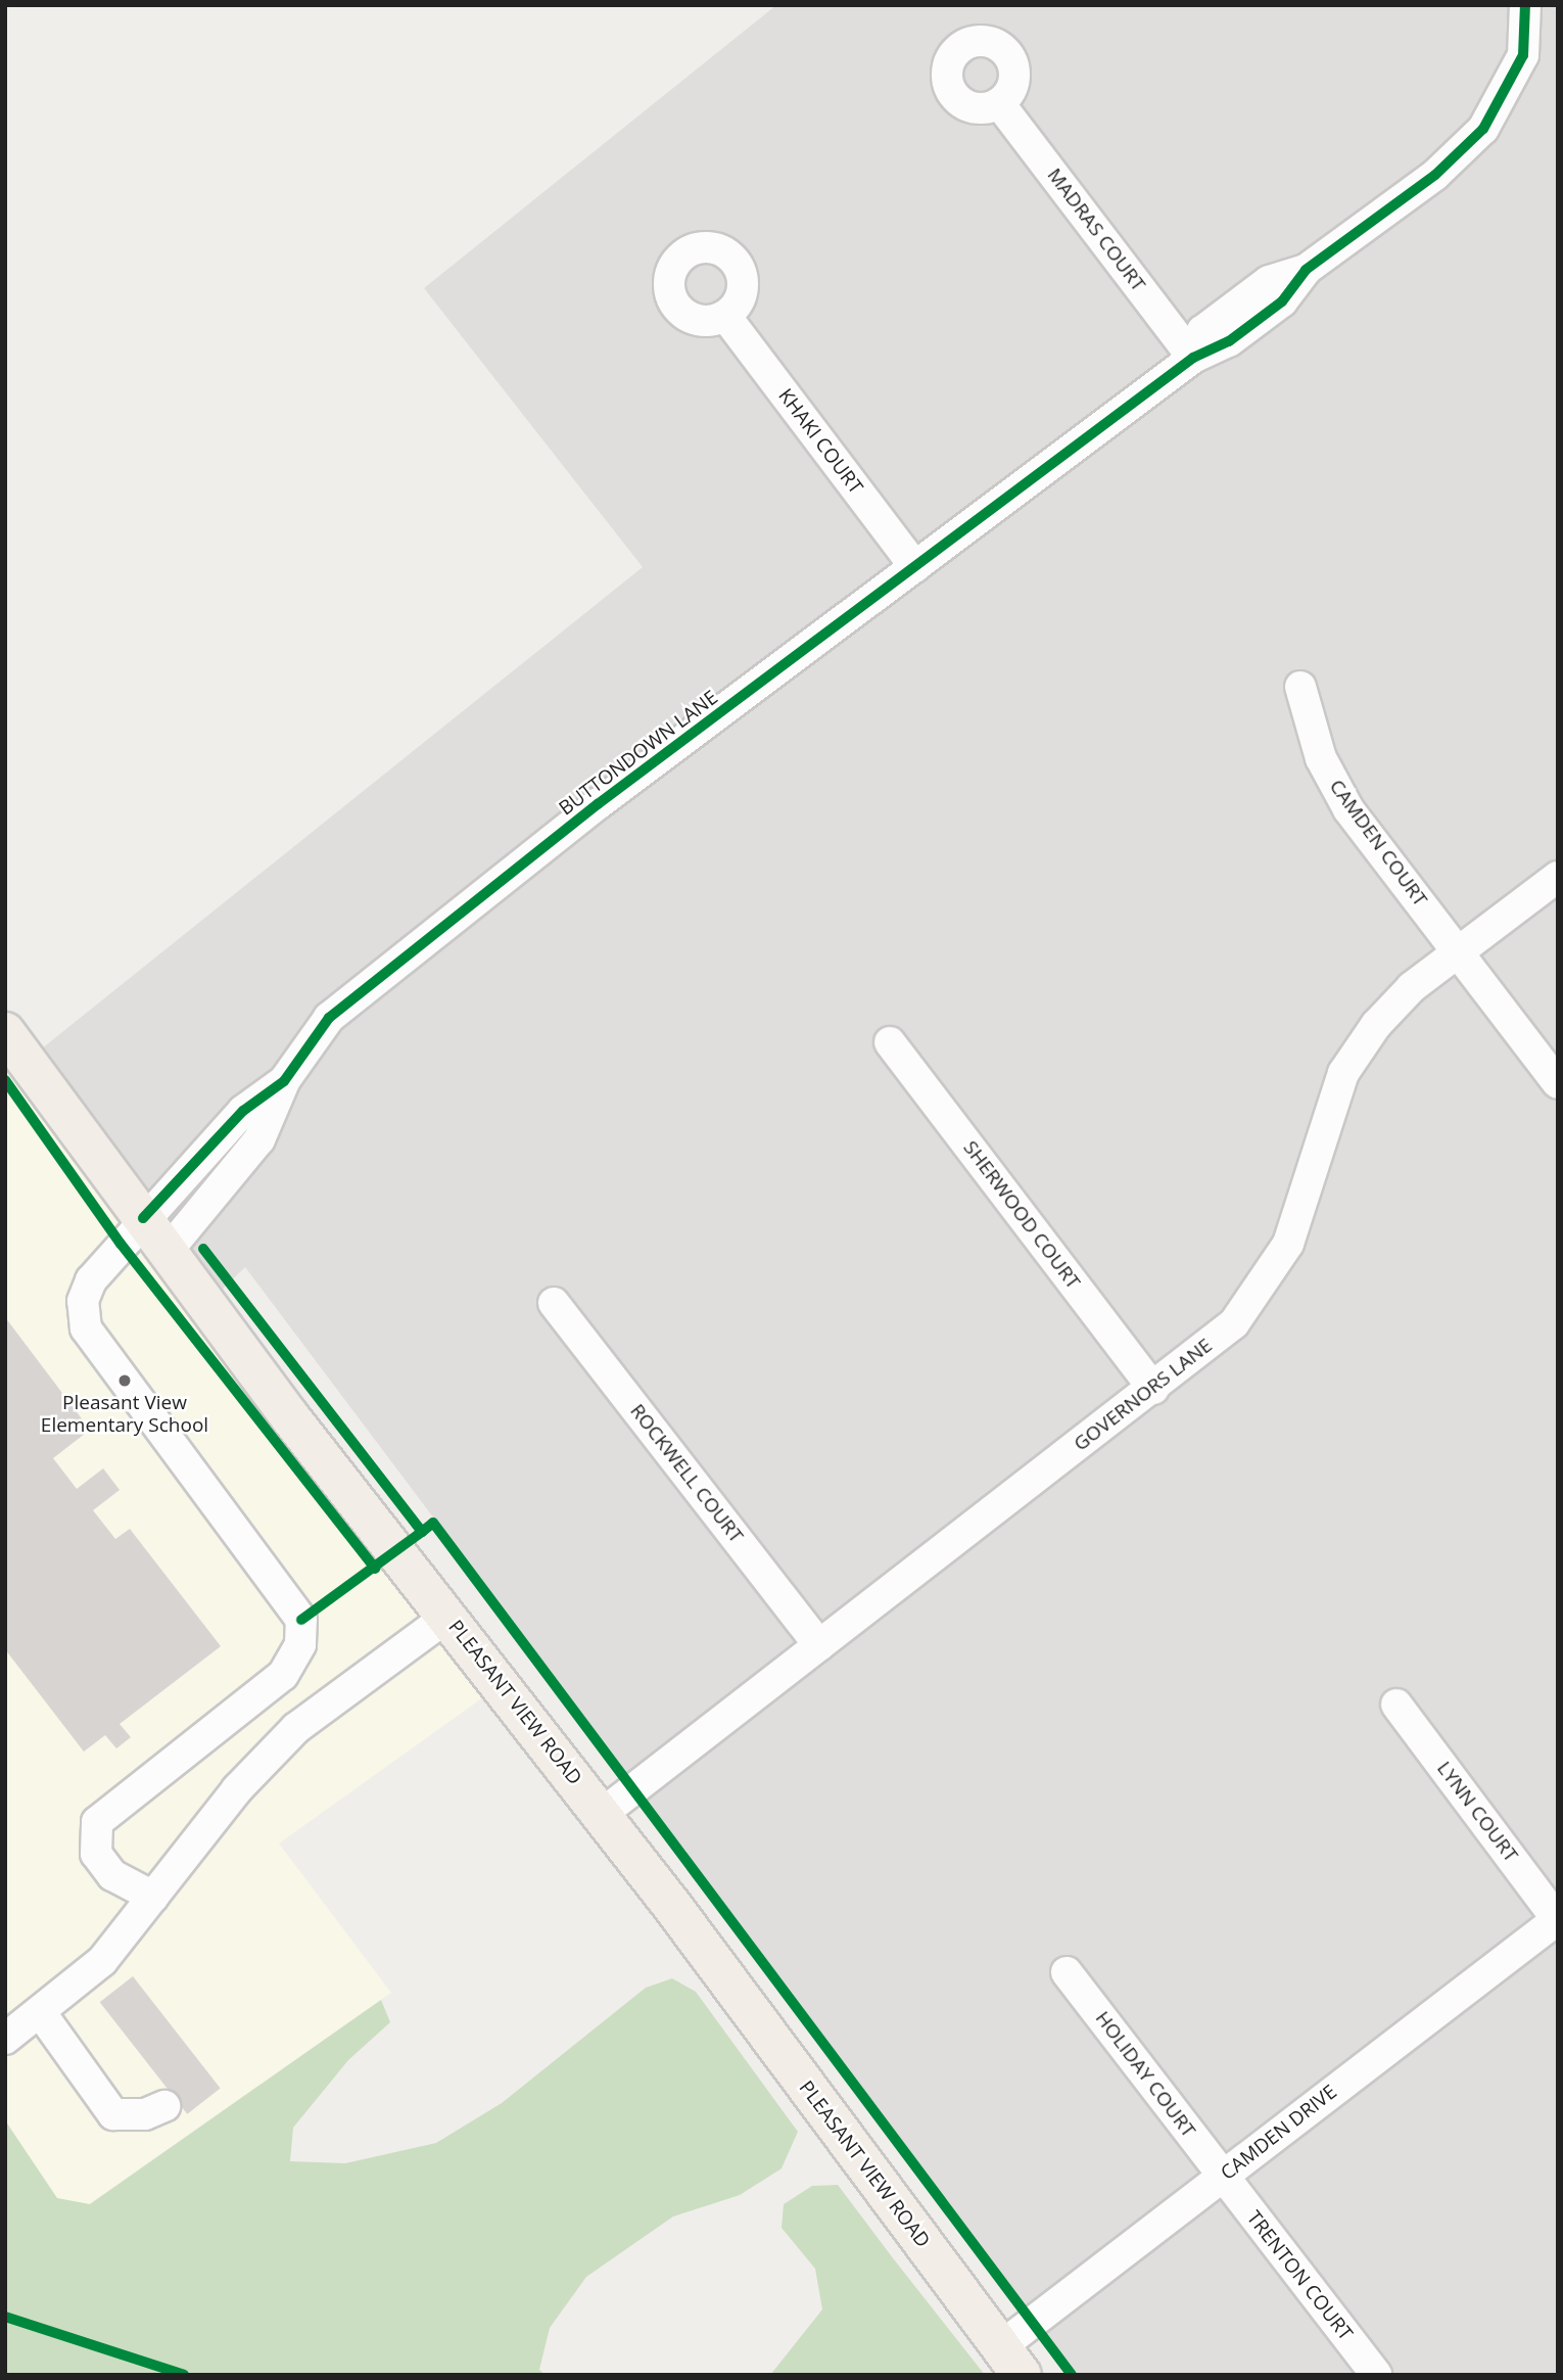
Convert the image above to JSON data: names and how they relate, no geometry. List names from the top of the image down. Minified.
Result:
{"streets":{"main road":["PLEASANT VIEW ROAD"],"street":["MADRAS COURT","KHAKI COURT","BUTTONDOWN LANE","CAMDEN COURT","SHERWOOD COURT","GOVERNORS LANE","ROCKWELL COURT","LYNN COURT","HOLIDAY COURT","CAMDEN DRIVE","TRENTON COURT"]},"crossings":[["MADRAS COURT","BUTTONDOWN LANE"],["KHAKI COURT","BUTTONDOWN LANE"],["BUTTONDOWN LANE","PLEASANT VIEW ROAD"],["CAMDEN COURT","GOVERNORS LANE"],["SHERWOOD COURT","GOVERNORS LANE"],["GOVERNORS LANE","ROCKWELL COURT"],["GOVERNORS LANE","PLEASANT VIEW ROAD"],["PLEASANT VIEW ROAD","CAMDEN DRIVE"],["LYNN COURT","CAMDEN DRIVE"],["HOLIDAY COURT","CAMDEN DRIVE"],["HOLIDAY COURT","TRENTON COURT"],["CAMDEN DRIVE","TRENTON COURT"]],"places":["Pleasant View Elementary School"]}
